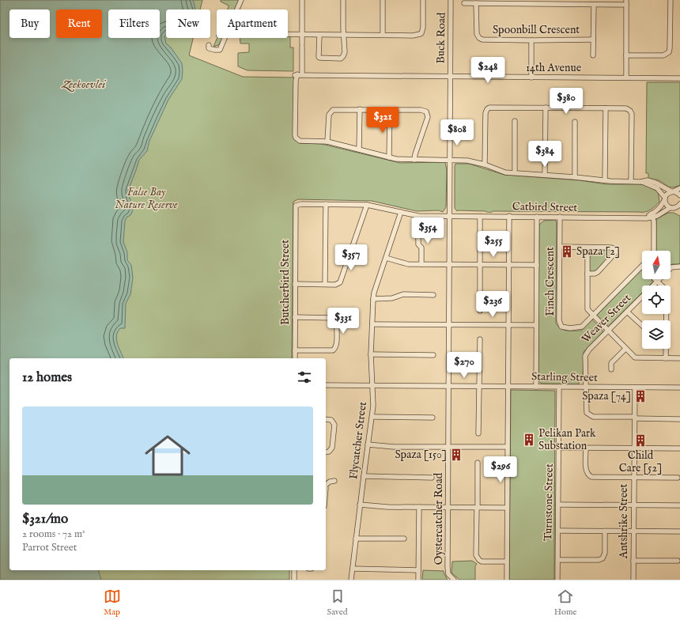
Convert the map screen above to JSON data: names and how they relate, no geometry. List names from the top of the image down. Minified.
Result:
{"streets":{"street":["Spoonbill Crescent","Buck Road","14th Avenue","Catbird Street","Finch Crescent","Butcherbird Street","Weaver Street","Starling Street","Flycatcher Street","Turnstone Street","Oystercatcher Road","Antshrike Street"]},"crossings":[["Buck Road","14th Avenue"],["Buck Road","Oystercatcher Road"],["14th Avenue","Oystercatcher Road"],["Catbird Street","Finch Crescent"],["Catbird Street","Butcherbird Street"],["Catbird Street","Flycatcher Street"],["Catbird Street","Oystercatcher Road"],["Weaver Street","Starling Street"],["Weaver Street","Antshrike Street"],["Starling Street","Flycatcher Street"],["Starling Street","Turnstone Street"],["Starling Street","Oystercatcher Road"],["Starling Street","Antshrike Street"]],"water":["Zeekoevlei"],"parks":["False Bay Nature Reserve"],"places":{"building":["Spaza [2]","Spaza [74]","Pelikan Park Substation","Child Care [52]","Spaza [150]"]},"north":"top","page":{"chip":["Buy","Rent","Filters","New","Apartment"],"price":["$248","$380","$321","$808","$384","$354","$255","$357","$236","$331","$270","$296"],"heading":"12 homes","list":[{"name":"$321/mo","note":"2 rooms · 72 m² · Parrot Street"}],"tabs":["Map","Saved","Home"]}}
